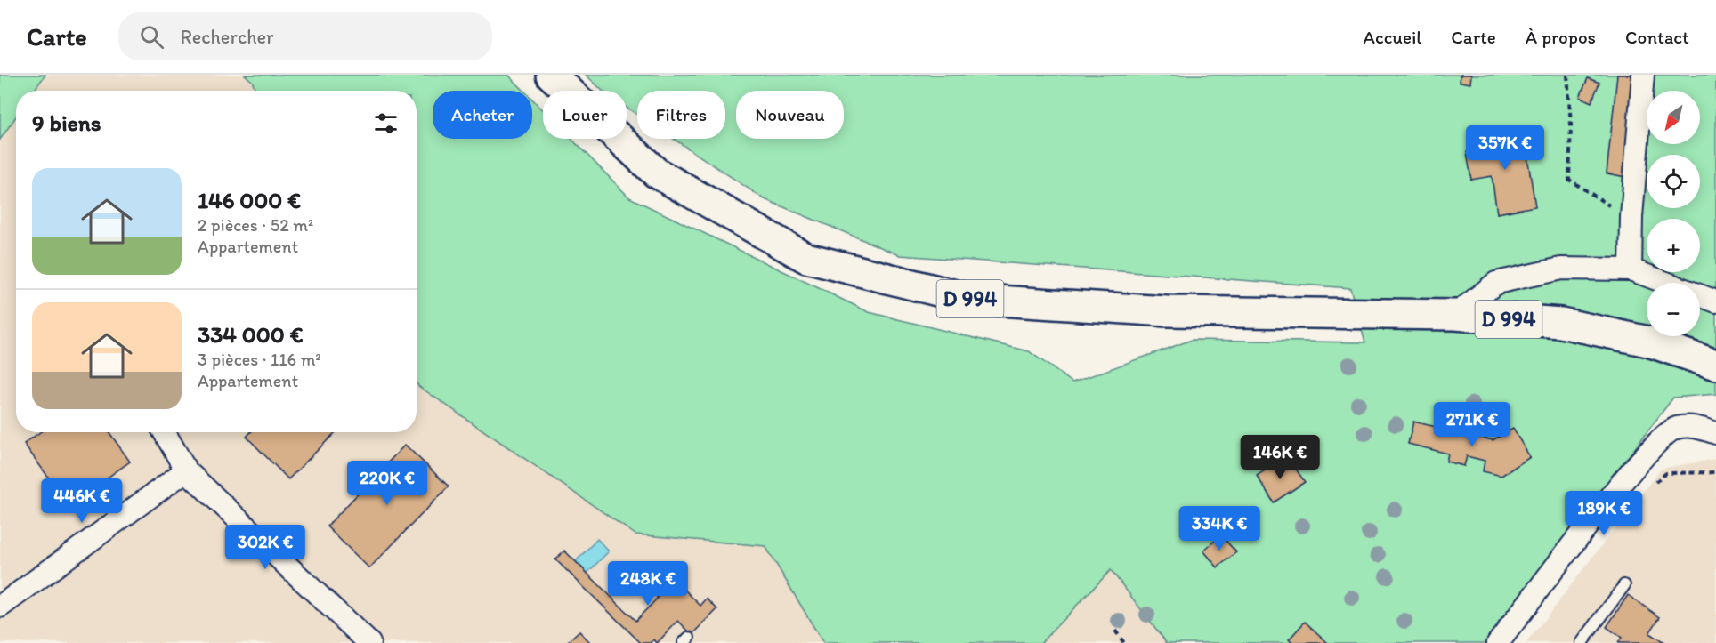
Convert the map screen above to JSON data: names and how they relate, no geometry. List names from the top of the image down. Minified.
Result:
{"streets":{"main road":["D 994"]},"north":"bottom left","page":{"header":"Carte","search":"Rechercher","nav":["Accueil","Carte","À propos","Contact"],"map_buttons":["+","−"],"chip":["Acheter","Louer","Filtres","Nouveau"],"heading":"9 biens","price":["357K €","271K €","146K €","220K €","446K €","189K €","334K €","302K €","248K €"],"list":[{"name":"146 000 €","note":"2 pièces · 52 m² · Appartement"},{"name":"334 000 €","note":"3 pièces · 116 m² · Appartement"}]}}
